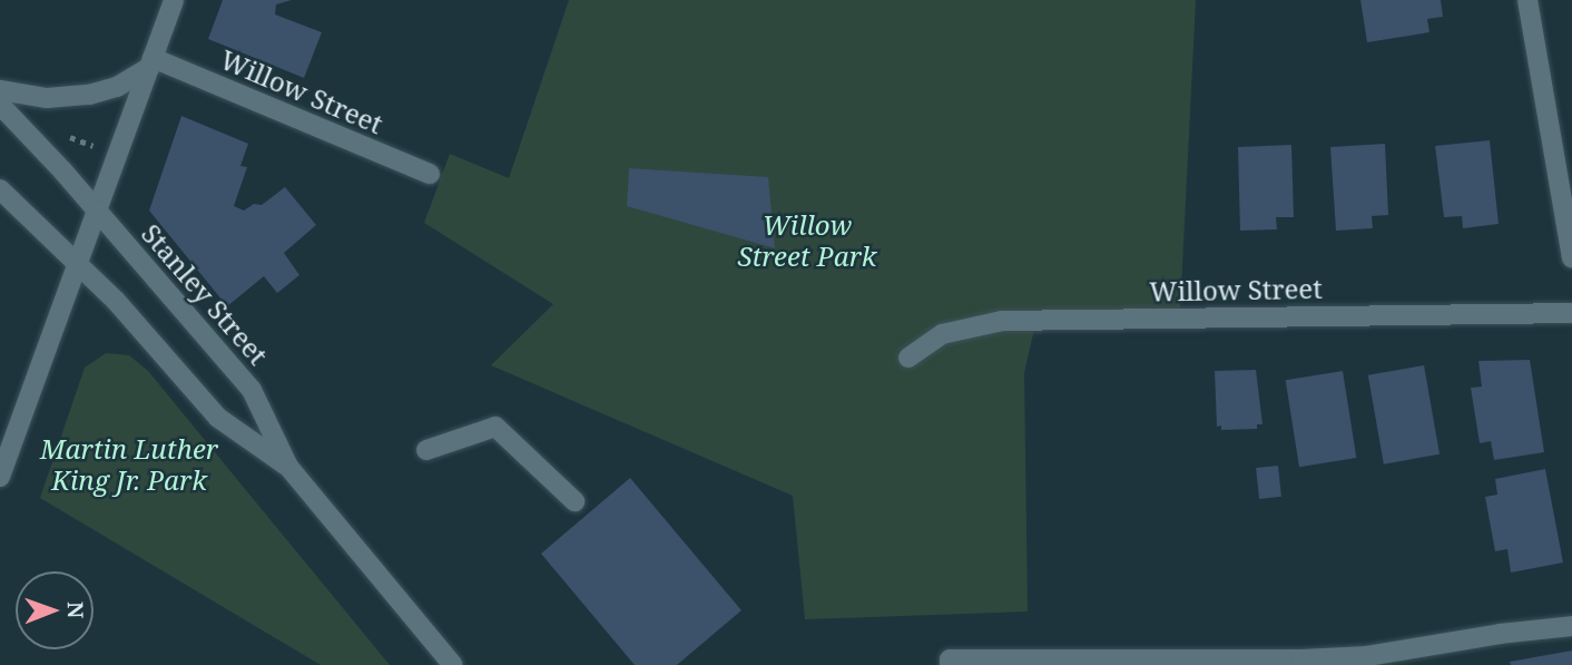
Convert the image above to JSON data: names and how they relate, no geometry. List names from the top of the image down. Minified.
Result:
{"streets":{"main road":["Willow Street","Stanley Street"]},"parks":["Willow Street Park","Martin Luther King Jr. Park"],"north":"right"}
